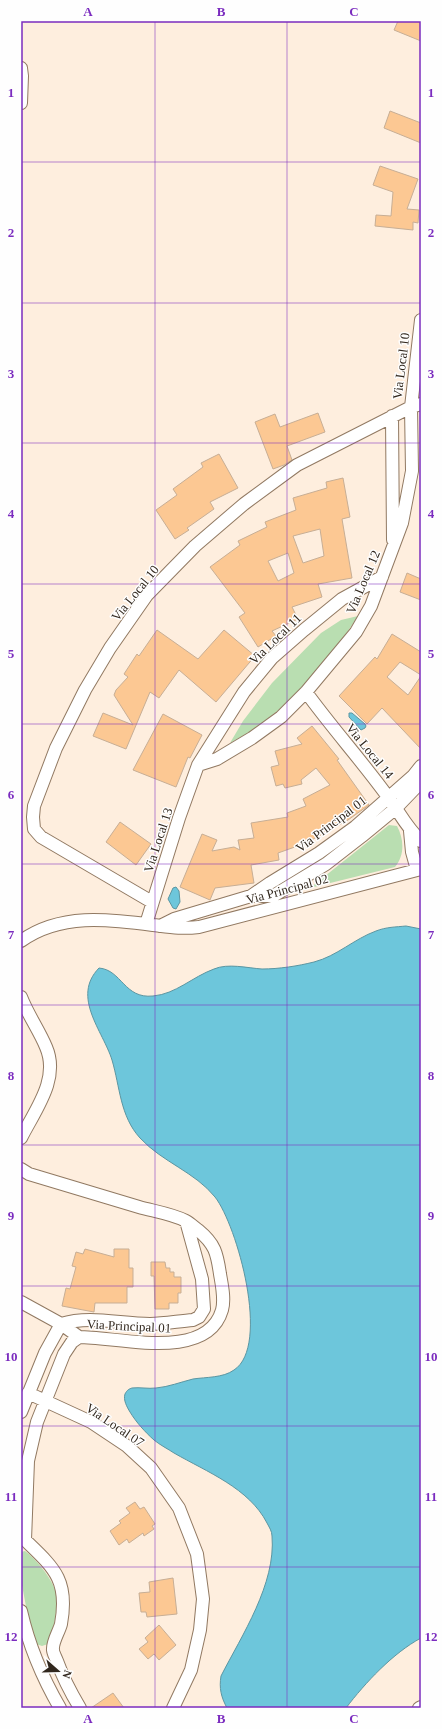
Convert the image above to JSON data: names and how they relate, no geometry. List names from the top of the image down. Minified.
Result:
{"streets":{"street":["Via Local 10","Via Local 12","Via Local 11","Via Local 14","Via Principal 01","Via Local 13","Via Principal 02","Via Local 07"]},"crossings":[["Via Local 10","Via Local 12"],["Via Local 10","Via Local 13"],["Via Local 12","Via Local 11"],["Via Local 12","Via Local 14"],["Via Local 12","Via Local 13"],["Via Local 11","Via Local 13"],["Via Local 14","Via Principal 01"],["Via Local 14","Via Principal 02"],["Via Principal 01","Via Principal 02"],["Via Principal 01","Via Local 07"]],"north":"right","grid":{"columns":["A","B","C"],"rows":["1","2","3","4","5","6","7","8","9","10","11","12"]}}
